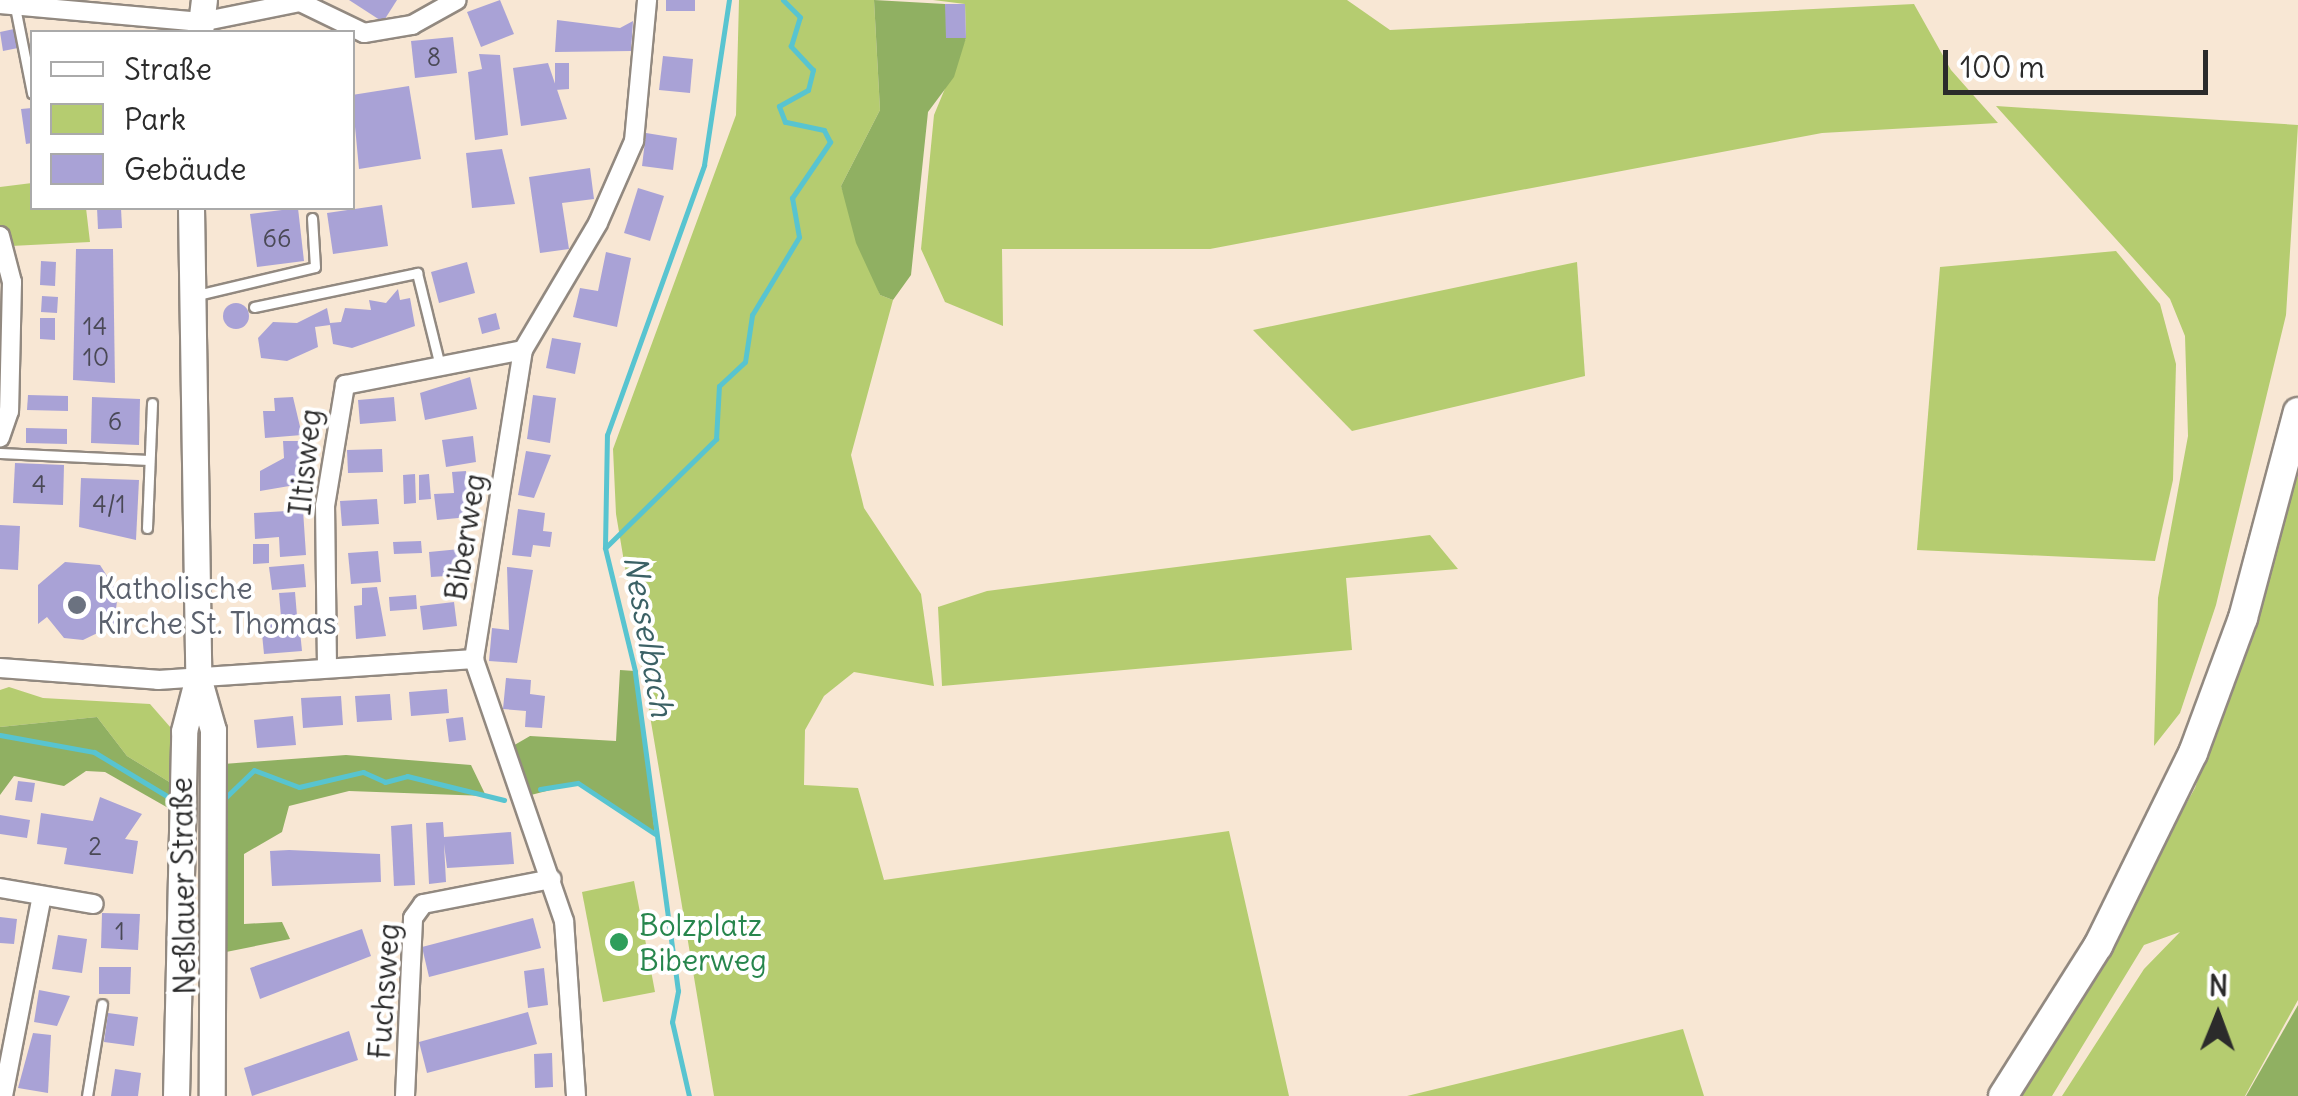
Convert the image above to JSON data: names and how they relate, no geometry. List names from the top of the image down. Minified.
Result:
{"streets":{"main road":["Neßlauer Straße"],"street":["Iltisweg","Biberweg","Fuchsweg"]},"crossings":[["Iltisweg","Biberweg"],["Biberweg","Fuchsweg"]],"water":["Nesselbach"],"places":["Katholische Kirche St. Thomas","Bolzplatz Biberweg"],"house_numbers":["8","66","14","10","6","4","4/1","2","1"],"legend":["Straße","Park","Gebäude"],"scale_bar":"100 m","north":"top"}
